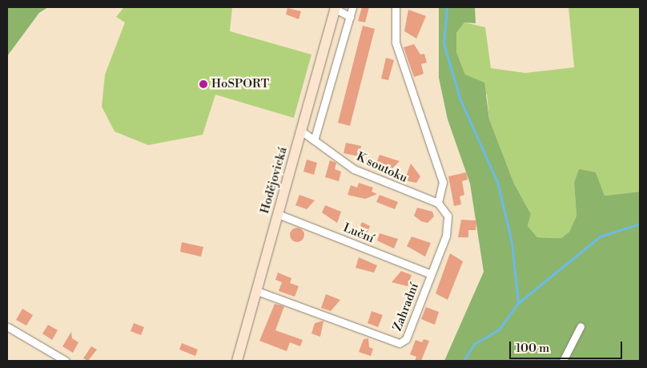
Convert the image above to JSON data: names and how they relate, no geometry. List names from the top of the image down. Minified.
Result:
{"streets":{"street":["K soutoku","Hodějovická","Luční","Zahradní"]},"crossings":[["K soutoku","Hodějovická"],["K soutoku","Zahradní"],["Hodějovická","Luční"],["Hodějovická","Zahradní"],["Luční","Zahradní"]],"places":["HoSPORT"],"scale_bar":"100 m"}
